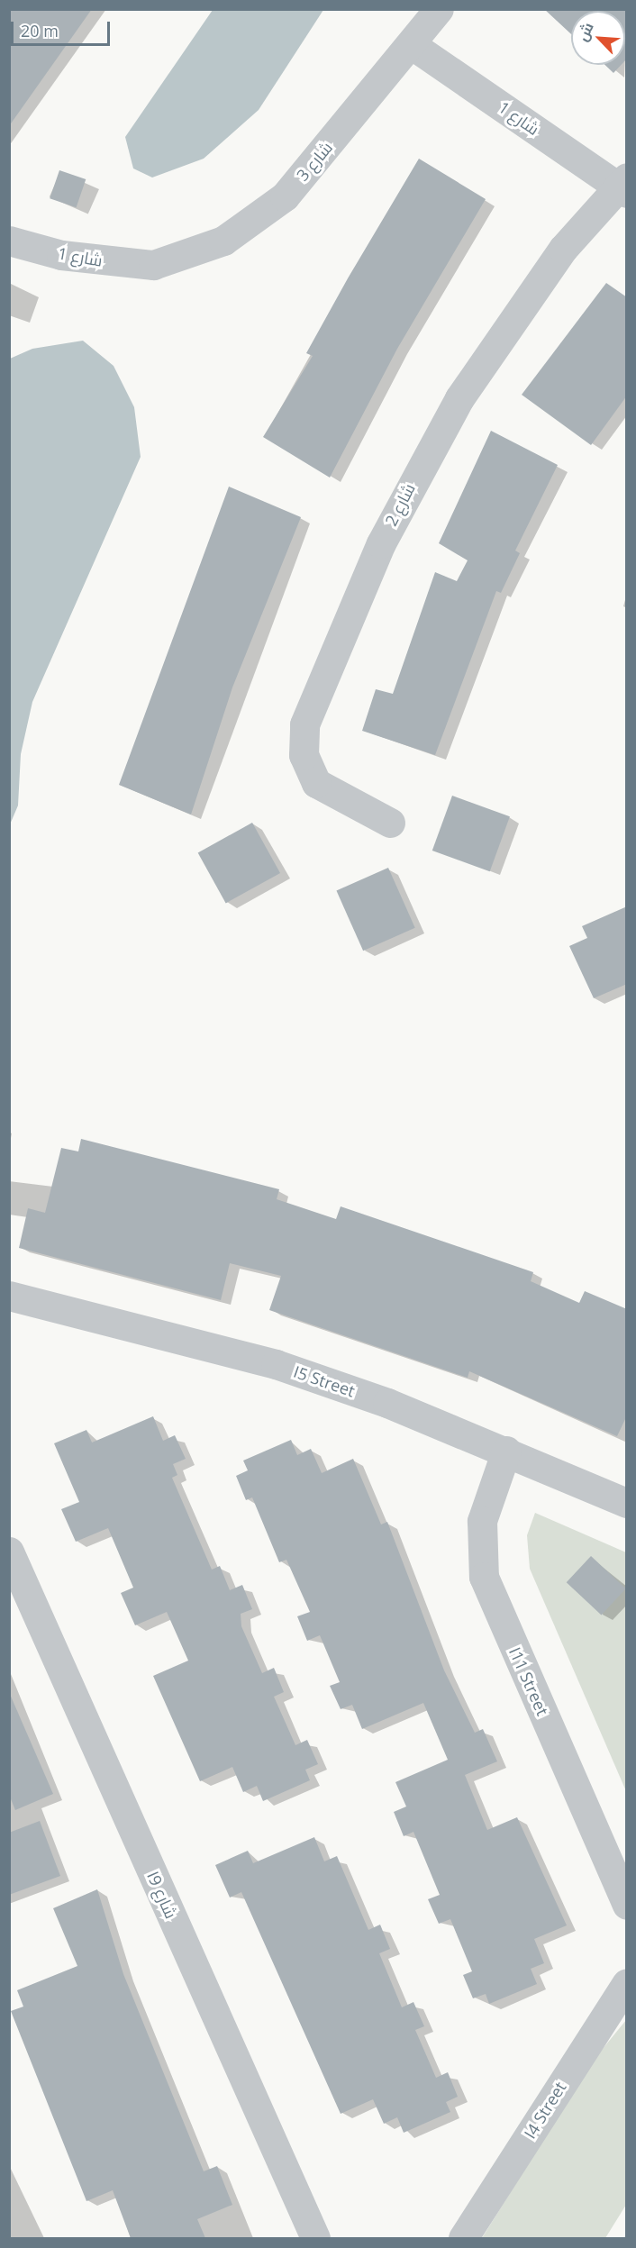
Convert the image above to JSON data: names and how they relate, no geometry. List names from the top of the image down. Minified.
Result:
{"streets":{"street":["شارع 1","شارع 3","شارع 2","I5 Street","I11 Street","I9 شارع","I4 Street"]},"crossings":[["شارع 1","شارع 3"],["شارع 1","شارع 2"],["I5 Street","I11 Street"]],"scale_bar":"20 m","north":"top left"}
